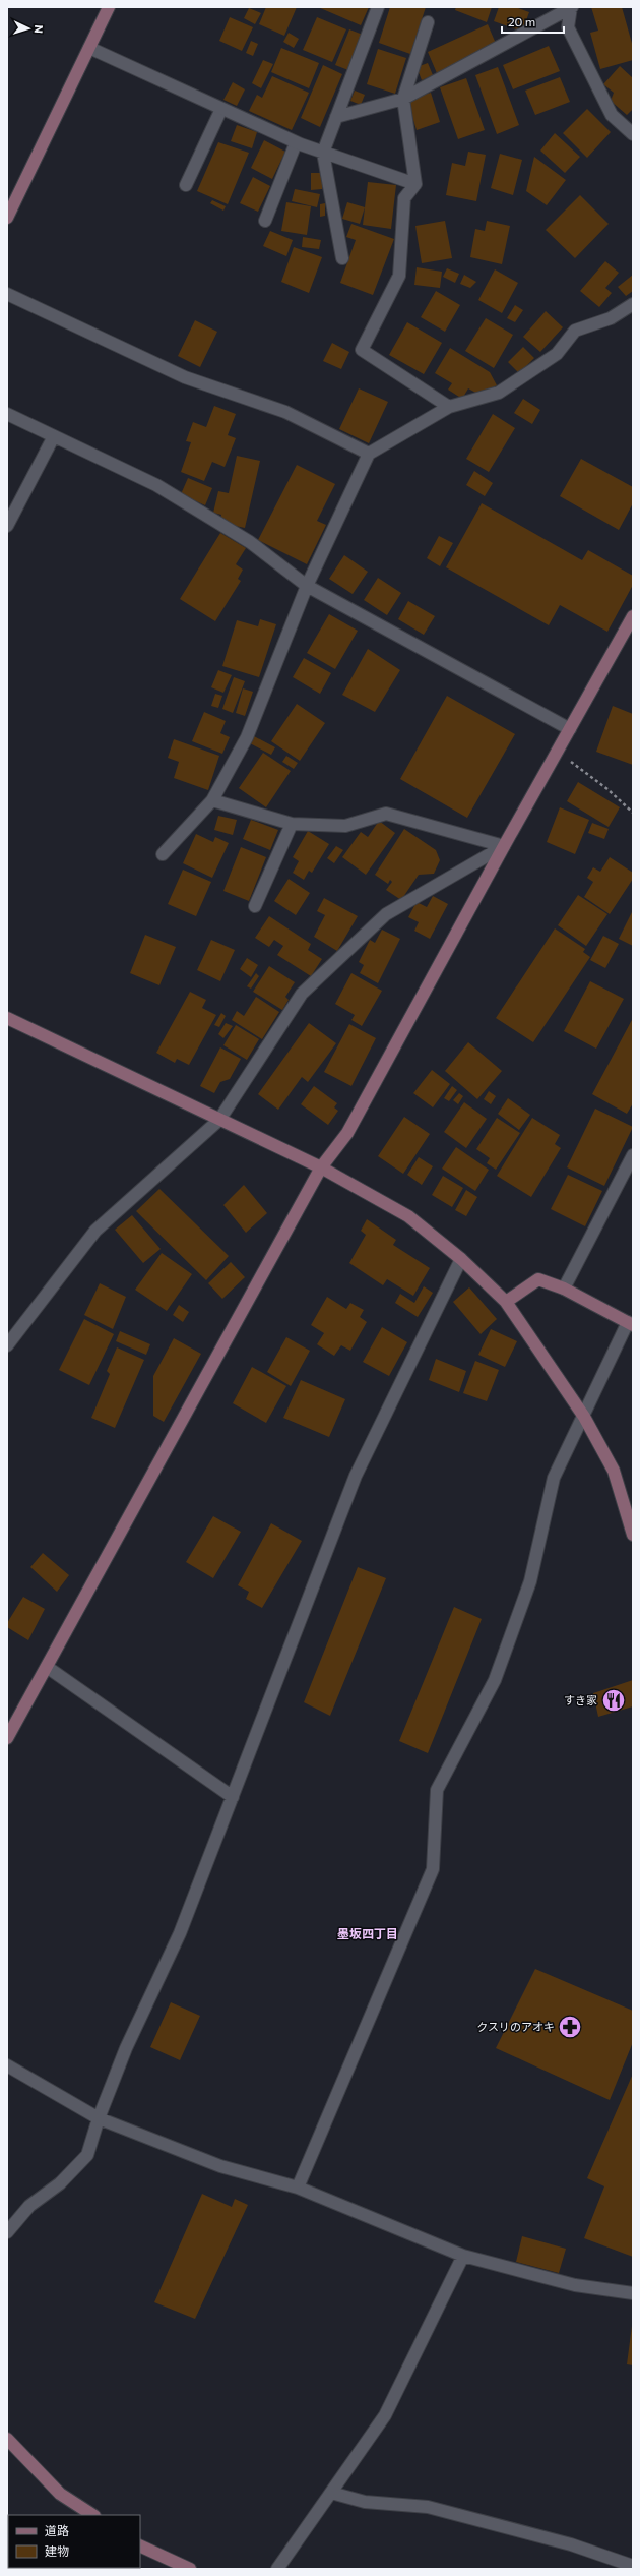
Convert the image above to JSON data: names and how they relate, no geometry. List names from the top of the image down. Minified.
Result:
{"districts":["墨坂四丁目"],"places":{"restaurant":["すき家"],"pharmacy":["クスリのアオキ"]},"legend":["道路","建物"],"scale_bar":"20 m","north":"right"}
